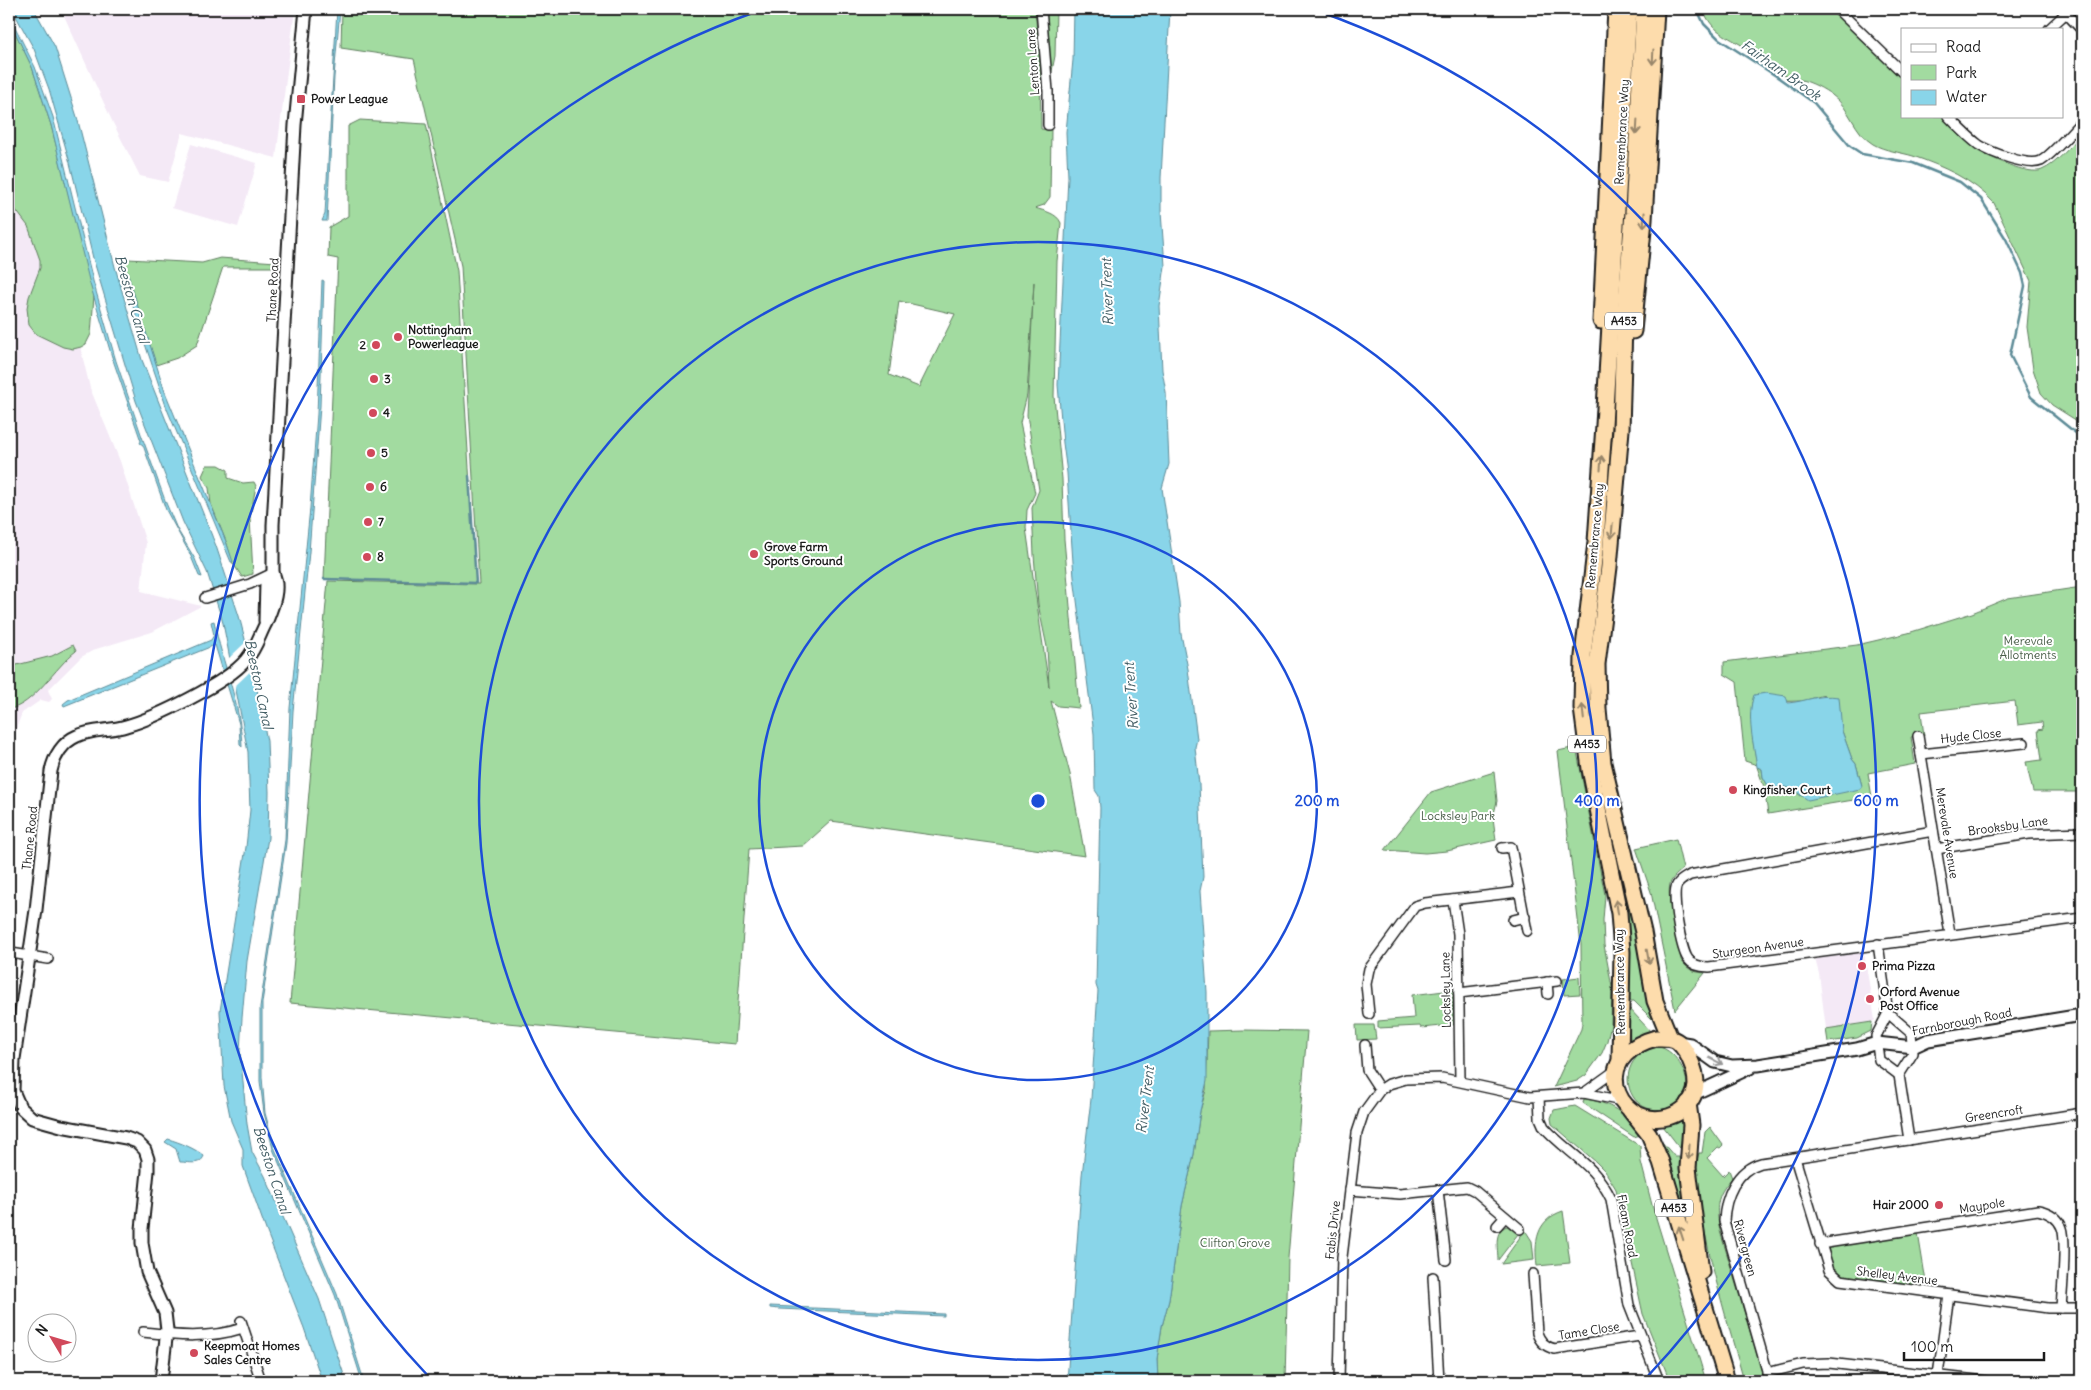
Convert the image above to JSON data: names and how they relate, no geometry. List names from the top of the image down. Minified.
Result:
{"streets":{"highway":["Remembrance Way","A453"],"street":["Lenton Lane","Thane Road","Hyde Close","Brooksby Lane","Merevale Avenue","Sturgeon Avenue","Locksley Lane","Farnborough Road","Greencroft","Maypole","Fleam Road","Fabis Drive","Rivergreen","Shelley Avenue","Tame Close"]},"crossings":[["Remembrance Way","A453"],["Remembrance Way","Farnborough Road"],["Remembrance Way","Fabis Drive"],["A453","Farnborough Road"],["A453","Fabis Drive"],["Hyde Close","Merevale Avenue"],["Brooksby Lane","Merevale Avenue"],["Merevale Avenue","Sturgeon Avenue"],["Locksley Lane","Fabis Drive"],["Farnborough Road","Fabis Drive"],["Greencroft","Rivergreen"],["Maypole","Shelley Avenue"],["Fleam Road","Fabis Drive"],["Fleam Road","Tame Close"],["Rivergreen","Shelley Avenue"]],"water":["Fairham Brook","River Trent","Beeston Canal"],"parks":["Merevale Allotments","Locksley Park","Clifton Grove"],"places":{"transit":["Power League"],"other":["Nottingham Powerleague","2","3","4","5","6","7","Grove Farm Sports Ground","8","Kingfisher Court","Prima Pizza","Orford Avenue Post Office","Hair 2000","Keepmoat Homes Sales Centre"]},"legend":["Road","Park","Water"],"scale_bar":"100 m","north":"top left","rings":["200 m","400 m","600 m"]}
